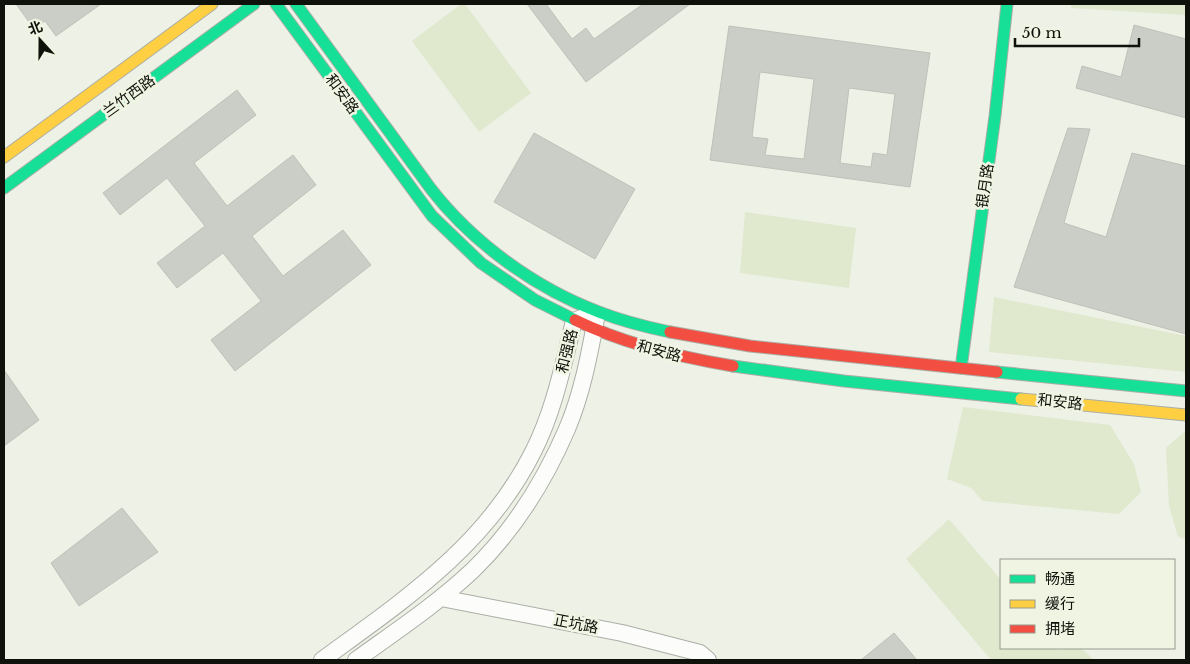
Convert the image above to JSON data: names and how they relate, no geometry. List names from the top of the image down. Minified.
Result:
{"streets":{"street":["和安路","兰竹西路","银月路","和强路","正坑路"]},"crossings":[["和安路","银月路"],["和安路","和强路"],["和强路","正坑路"]],"legend":["畅通","缓行","拥堵"],"scale_bar":"50 m","north":"top"}
